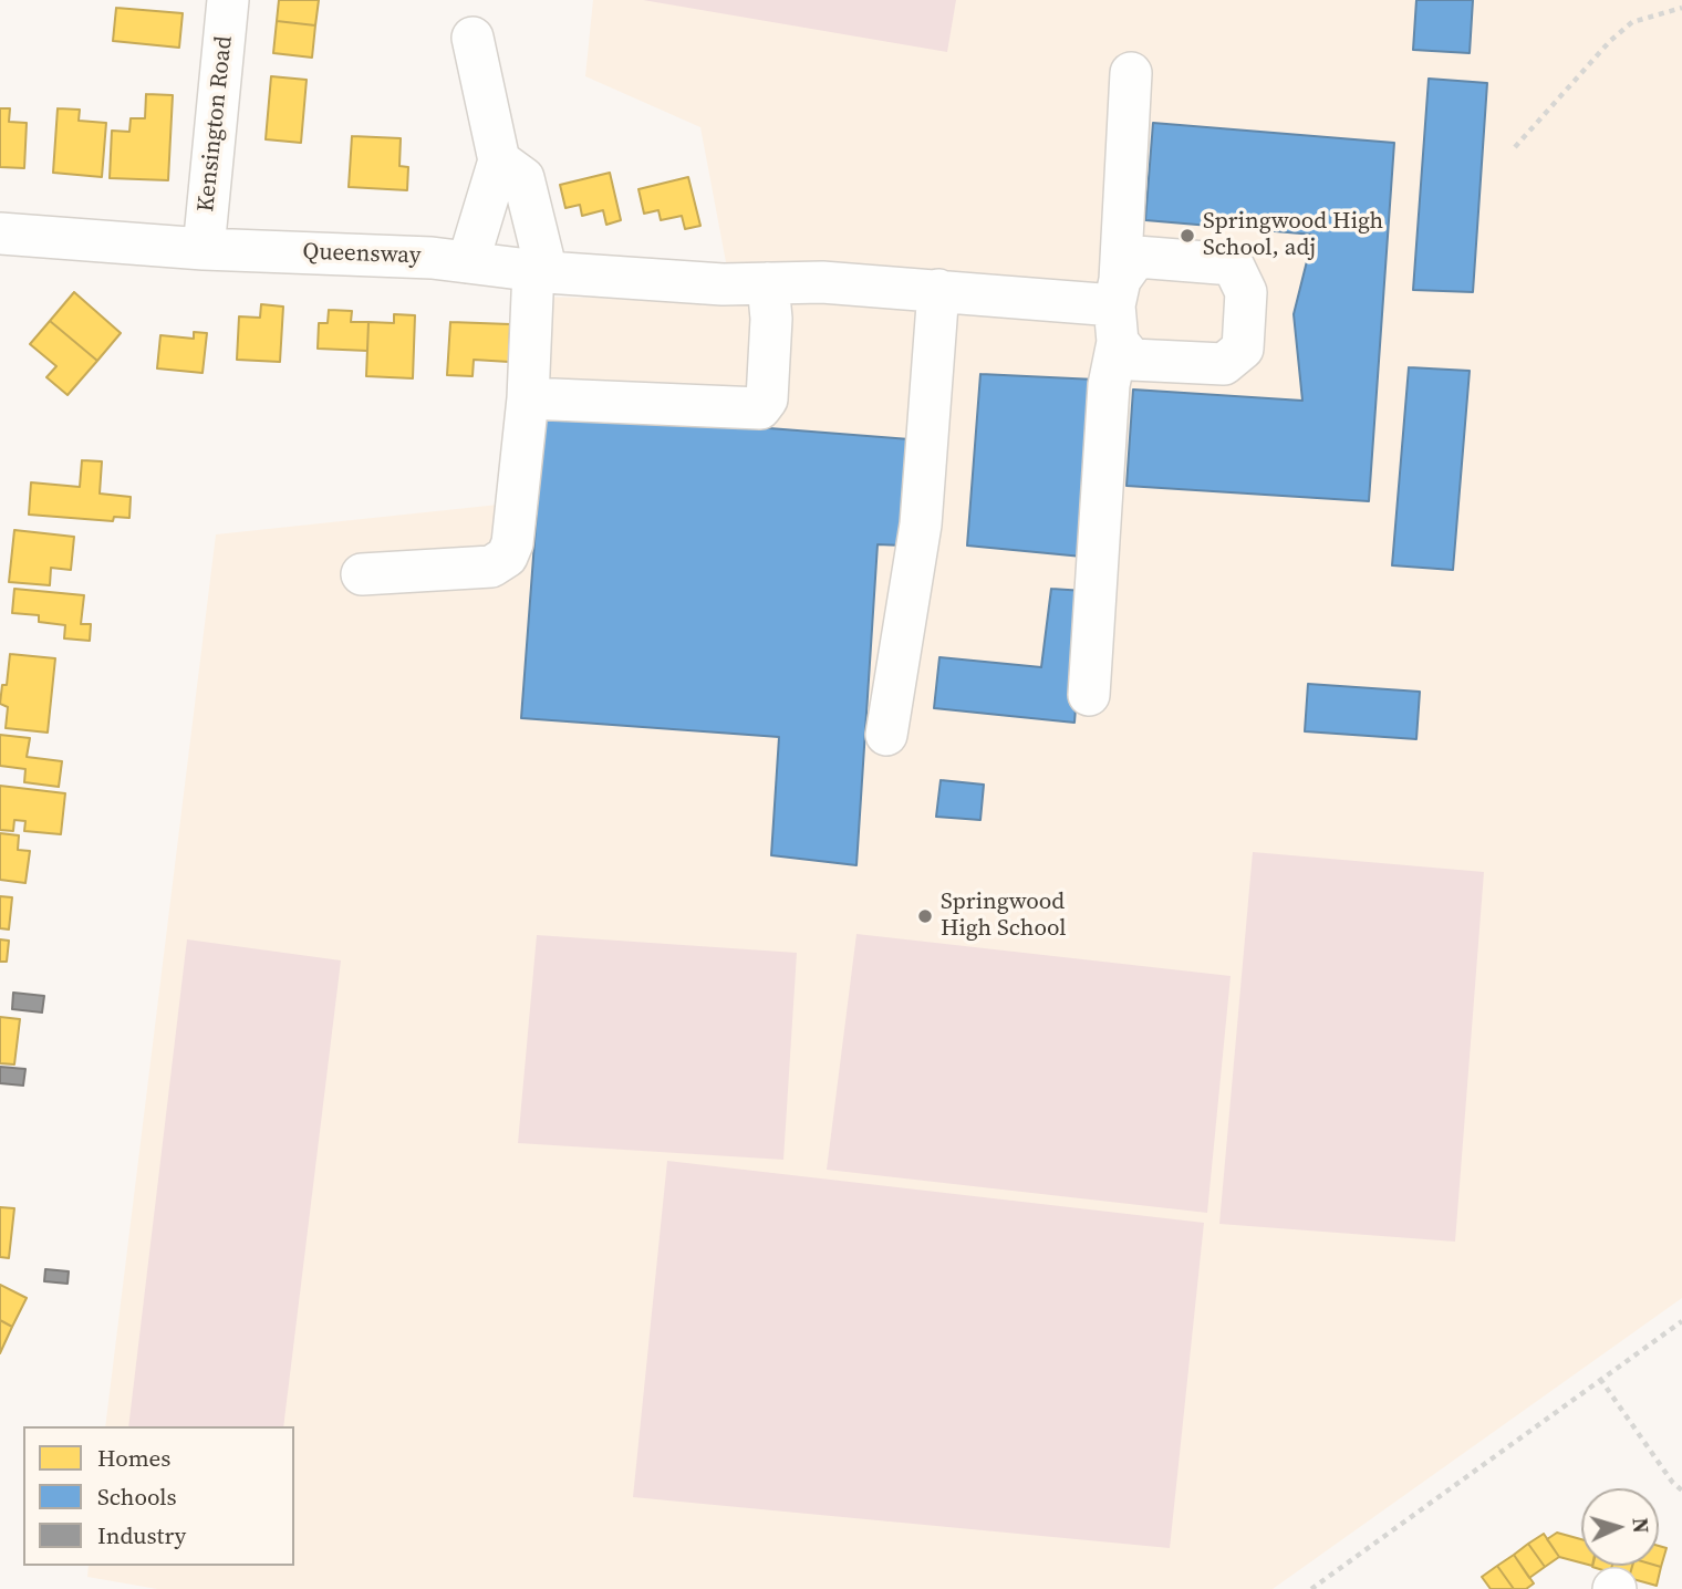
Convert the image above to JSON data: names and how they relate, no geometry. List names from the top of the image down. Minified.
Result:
{"streets":{"street":["Kensington Road","Queensway"]},"crossings":[["Kensington Road","Queensway"]],"places":["Springwood High School, adj","Springwood High School"],"legend":["Homes","Schools","Industry"],"north":"right"}
